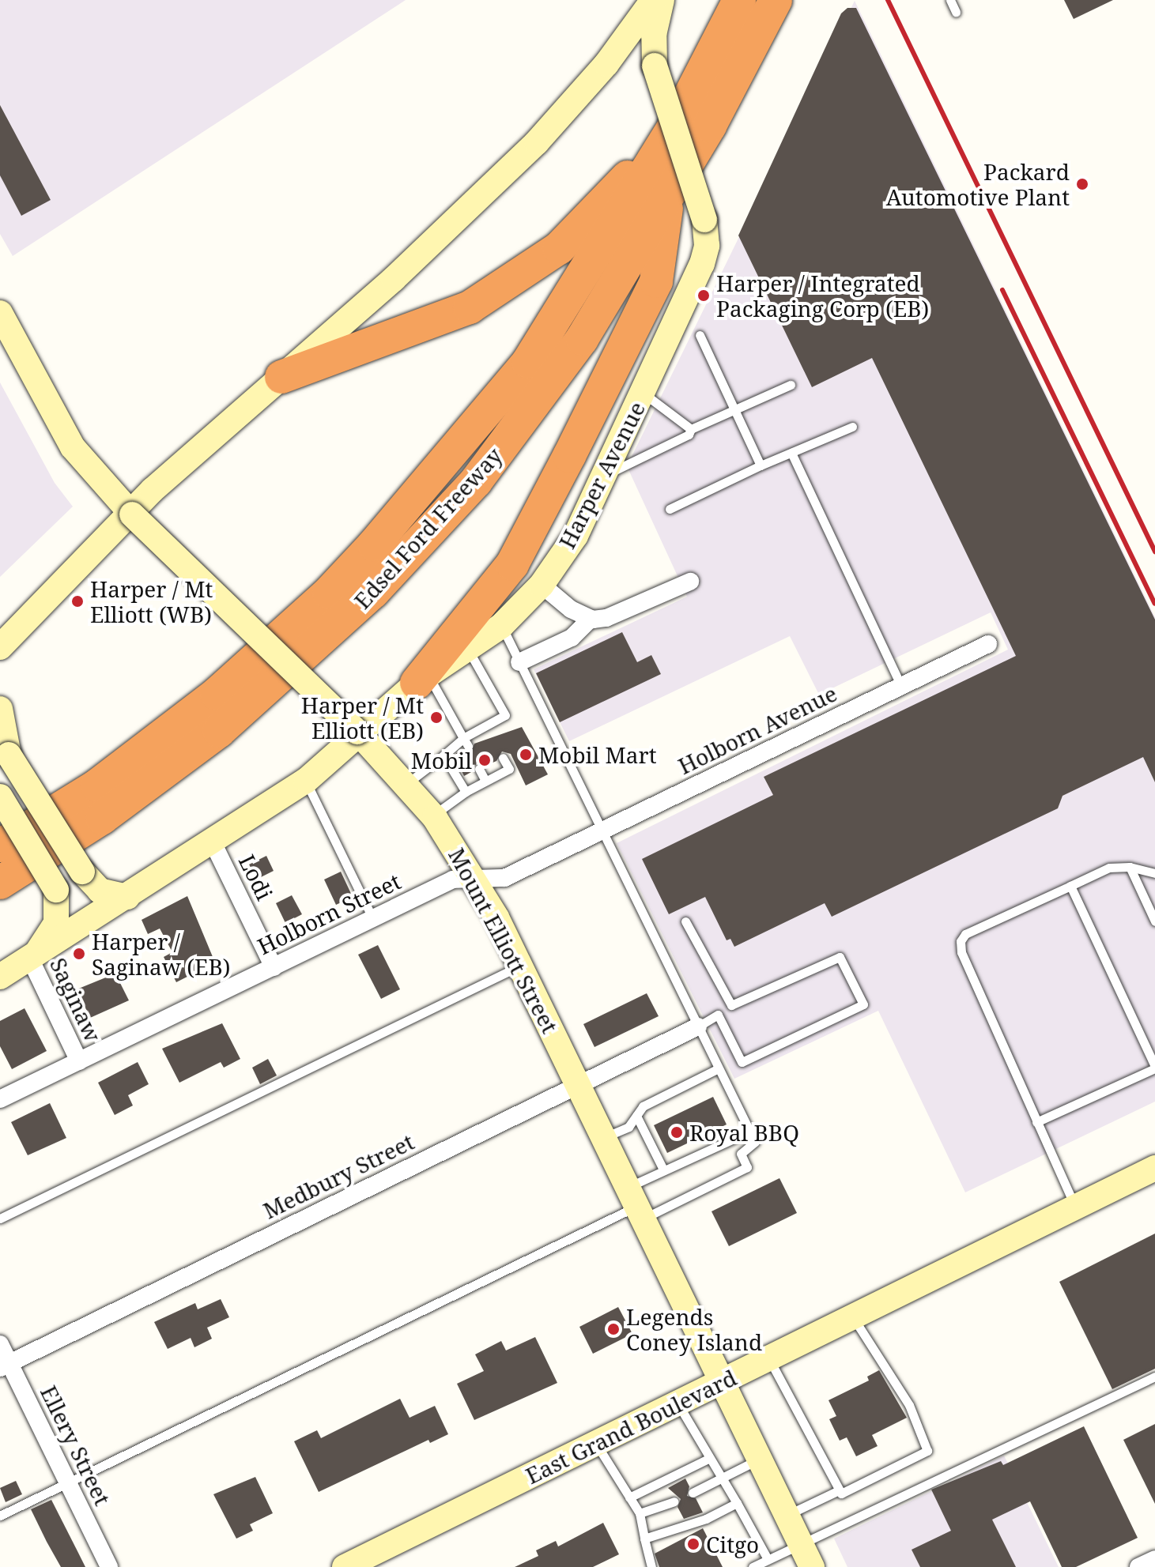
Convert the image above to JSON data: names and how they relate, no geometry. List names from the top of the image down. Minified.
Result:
{"streets":{"highway":["Edsel Ford Freeway"],"main road":["Harper Avenue","Mount Elliott Street","East Grand Boulevard"],"street":["Holborn Avenue","Lodi","Holborn Street","Saginaw","Medbury Street","Ellery Street"]},"crossings":[["Harper Avenue","Lodi"],["Harper Avenue","Mount Elliott Street"],["Harper Avenue","Saginaw"],["Holborn Avenue","Holborn Street"],["Holborn Avenue","Mount Elliott Street"],["Lodi","Holborn Street"],["Holborn Street","Mount Elliott Street"],["Holborn Street","Saginaw"],["Mount Elliott Street","Medbury Street"],["Mount Elliott Street","East Grand Boulevard"],["Medbury Street","Ellery Street"]],"places":["Packard Automotive Plant","Harper / Integrated Packaging Corp (EB)","Harper / Mt Elliott (WB)","Harper / Mt Elliott (EB)","Mobil Mart","Mobil","Harper / Saginaw (EB)","Royal BBQ","Legends Coney Island","Citgo"]}
